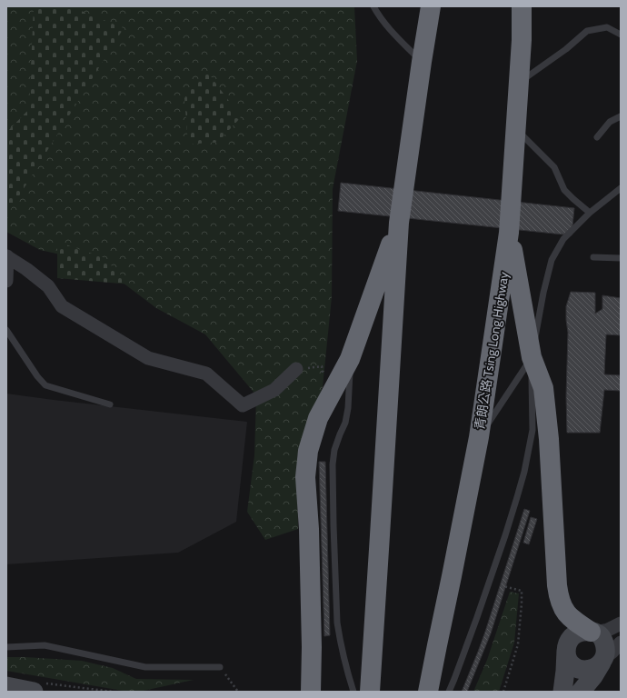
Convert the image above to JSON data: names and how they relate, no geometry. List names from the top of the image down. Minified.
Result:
{"streets":{"highway":["青朗公路 Tsing Long Highway"]}}
